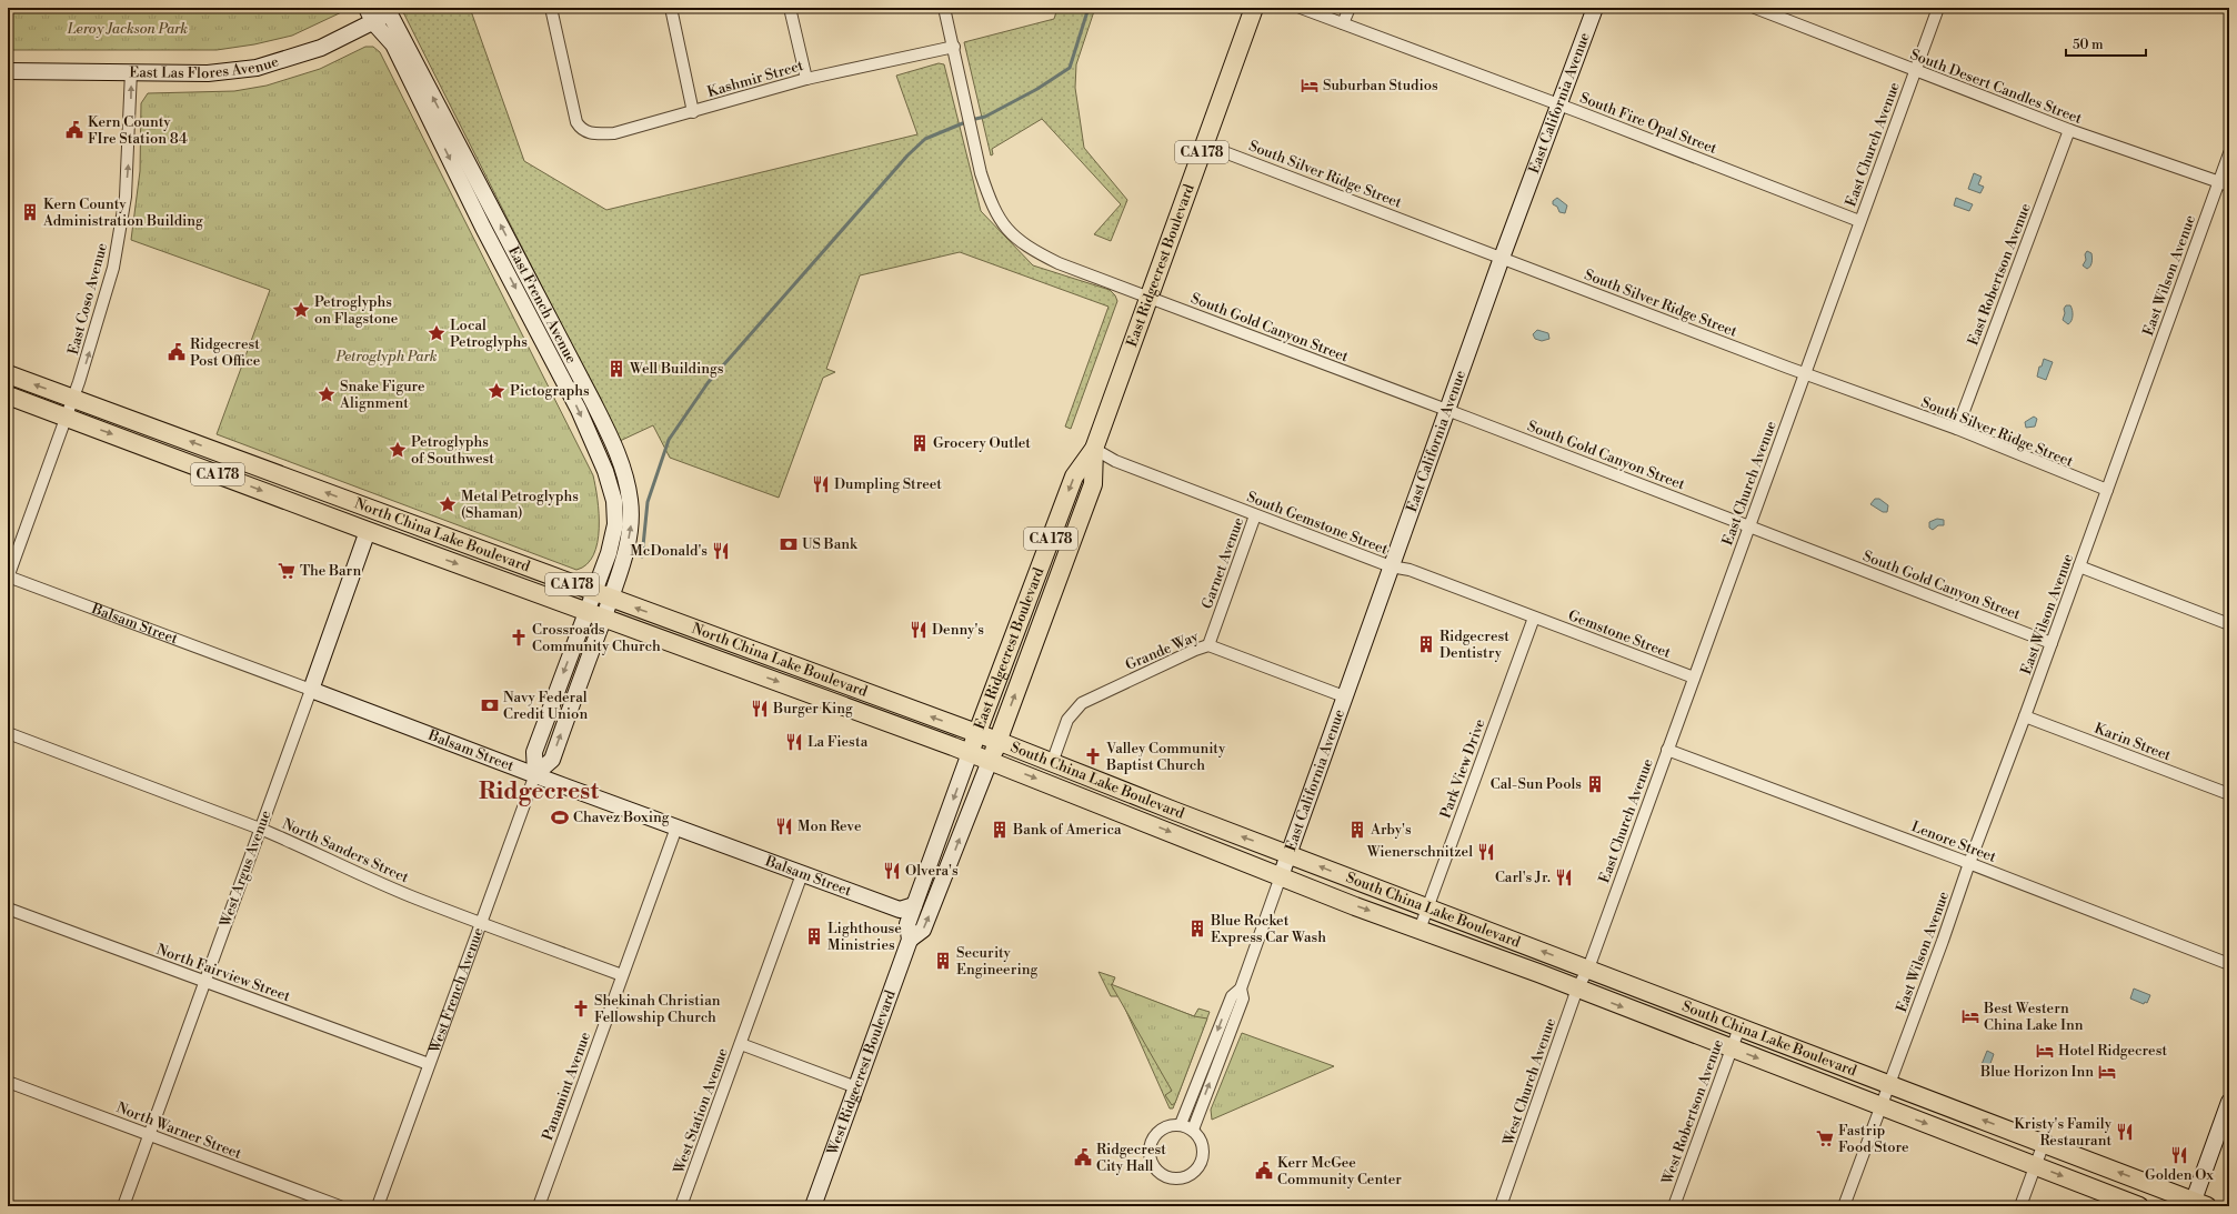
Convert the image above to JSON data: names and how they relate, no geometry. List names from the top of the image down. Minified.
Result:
{"streets":{"main road":["CA 178","East Ridgecrest Boulevard","North China Lake Boulevard","South China Lake Boulevard","West Ridgecrest Boulevard"],"street":["East Las Flores Avenue","Kashmir Street","South Desert Candles Street","East California Avenue","South Fire Opal Street","East Church Avenue","South Silver Ridge Street","East Robertson Avenue","East Wilson Avenue","East Coso Avenue","East French Avenue","South Gold Canyon Street","South Gemstone Street","Garnet Avenue","Balsam Street","Gemstone Street","Grande Way","Karin Street","Park View Drive","Lenore Street","North Sanders Street","West Argus Avenue","North Fairview Street","West French Avenue","West Church Avenue","Panamint Avenue","West Station Avenue","West Robertson Avenue","North Warner Street"]},"crossings":[["East Las Flores Avenue","East Coso Avenue"],["East Las Flores Avenue","East French Avenue"],["Kashmir Street","South Gold Canyon Street"],["South Desert Candles Street","East Church Avenue"],["South Desert Candles Street","East Robertson Avenue"],["South Desert Candles Street","East Wilson Avenue"],["East California Avenue","South Fire Opal Street"],["East California Avenue","South Silver Ridge Street"],["East California Avenue","South Gold Canyon Street"],["East California Avenue","South Gemstone Street"],["East California Avenue","Grande Way"],["East California Avenue","South China Lake Boulevard"],["South Fire Opal Street","East Church Avenue"],["East Church Avenue","South Silver Ridge Street"],["East Church Avenue","South Gold Canyon Street"],["East Church Avenue","Gemstone Street"],["East Church Avenue","South China Lake Boulevard"],["East Church Avenue","Lenore Street"],["East Church Avenue","West Church Avenue"],["South Silver Ridge Street","East Ridgecrest Boulevard"],["South Silver Ridge Street","East Robertson Avenue"],["South Silver Ridge Street","East Wilson Avenue"],["East Ridgecrest Boulevard","South Gold Canyon Street"],["East Ridgecrest Boulevard","South Gemstone Street"],["East Ridgecrest Boulevard","North China Lake Boulevard"],["East Ridgecrest Boulevard","South China Lake Boulevard"],["East Ridgecrest Boulevard","West Ridgecrest Boulevard"],["East Wilson Avenue","South Gold Canyon Street"],["East Wilson Avenue","Karin Street"],["East Wilson Avenue","South China Lake Boulevard"],["East Wilson Avenue","Lenore Street"],["East Coso Avenue","North China Lake Boulevard"],["East Coso Avenue","Balsam Street"],["East French Avenue","North China Lake Boulevard"],["East French Avenue","West French Avenue"],["South Gemstone Street","Garnet Avenue"],["South Gemstone Street","Gemstone Street"],["South Gemstone Street","Park View Drive"],["North China Lake Boulevard","South China Lake Boulevard"],["North China Lake Boulevard","West Argus Avenue"],["North China Lake Boulevard","West French Avenue"],["North China Lake Boulevard","West Ridgecrest Boulevard"],["Garnet Avenue","Grande Way"],["Balsam Street","West Argus Avenue"],["Balsam Street","West French Avenue"],["Balsam Street","West Ridgecrest Boulevard"],["Balsam Street","Panamint Avenue"],["Balsam Street","West Station Avenue"],["Gemstone Street","Park View Drive"],["Grande Way","South China Lake Boulevard"],["Park View Drive","South China Lake Boulevard"],["South China Lake Boulevard","West Ridgecrest Boulevard"],["South China Lake Boulevard","West Church Avenue"],["South China Lake Boulevard","West Robertson Avenue"],["North Sanders Street","West Argus Avenue"],["North Sanders Street","West French Avenue"],["North Sanders Street","Panamint Avenue"],["West Argus Avenue","North Fairview Street"],["West Argus Avenue","North Warner Street"],["North Fairview Street","West French Avenue"]],"one_way":["East Coso Avenue"],"districts":["Ridgecrest"],"parks":["Leroy Jackson Park","Petroglyph Park"],"places":{"hotel":["Suburban Studios","Best Western China Lake Inn","Hotel Ridgecrest","Blue Horizon Inn"],"public building":["Kern County FIre Station 84","Ridgecrest Post Office","Ridgecrest City Hall","Kerr McGee Community Center"],"building":["Kern County Administration Building","Well Buildings","Grocery Outlet","Ridgecrest Dentistry","Cal-Sun Pools","Bank of America","Arby's","Blue Rocket Express Car Wash","Lighthouse Ministries","Security Engineering"],"place":["Petroglyphs on Flagstone","Local Petroglyphs","Pictographs","Snake Figure Alignment","Petroglyphs of Southwest","Metal Petroglyphs (Shaman)"],"restaurant":["Dumpling Street","McDonald's","Denny's","Burger King","La Fiesta","Mon Reve","Wienerschnitzel","Olvera's","Carl's Jr.","Kristy's Family Restaurant","Golden Ox"],"bank":["US Bank","Navy Federal Credit Union"],"supermarket":["The Barn","Fastrip Food Store"],"church":["Crossroads Community Church","Valley Community Baptist Church","Shekinah Christian Fellowship Church"],"sports":["Chavez Boxing"]},"scale_bar":"50 m"}
